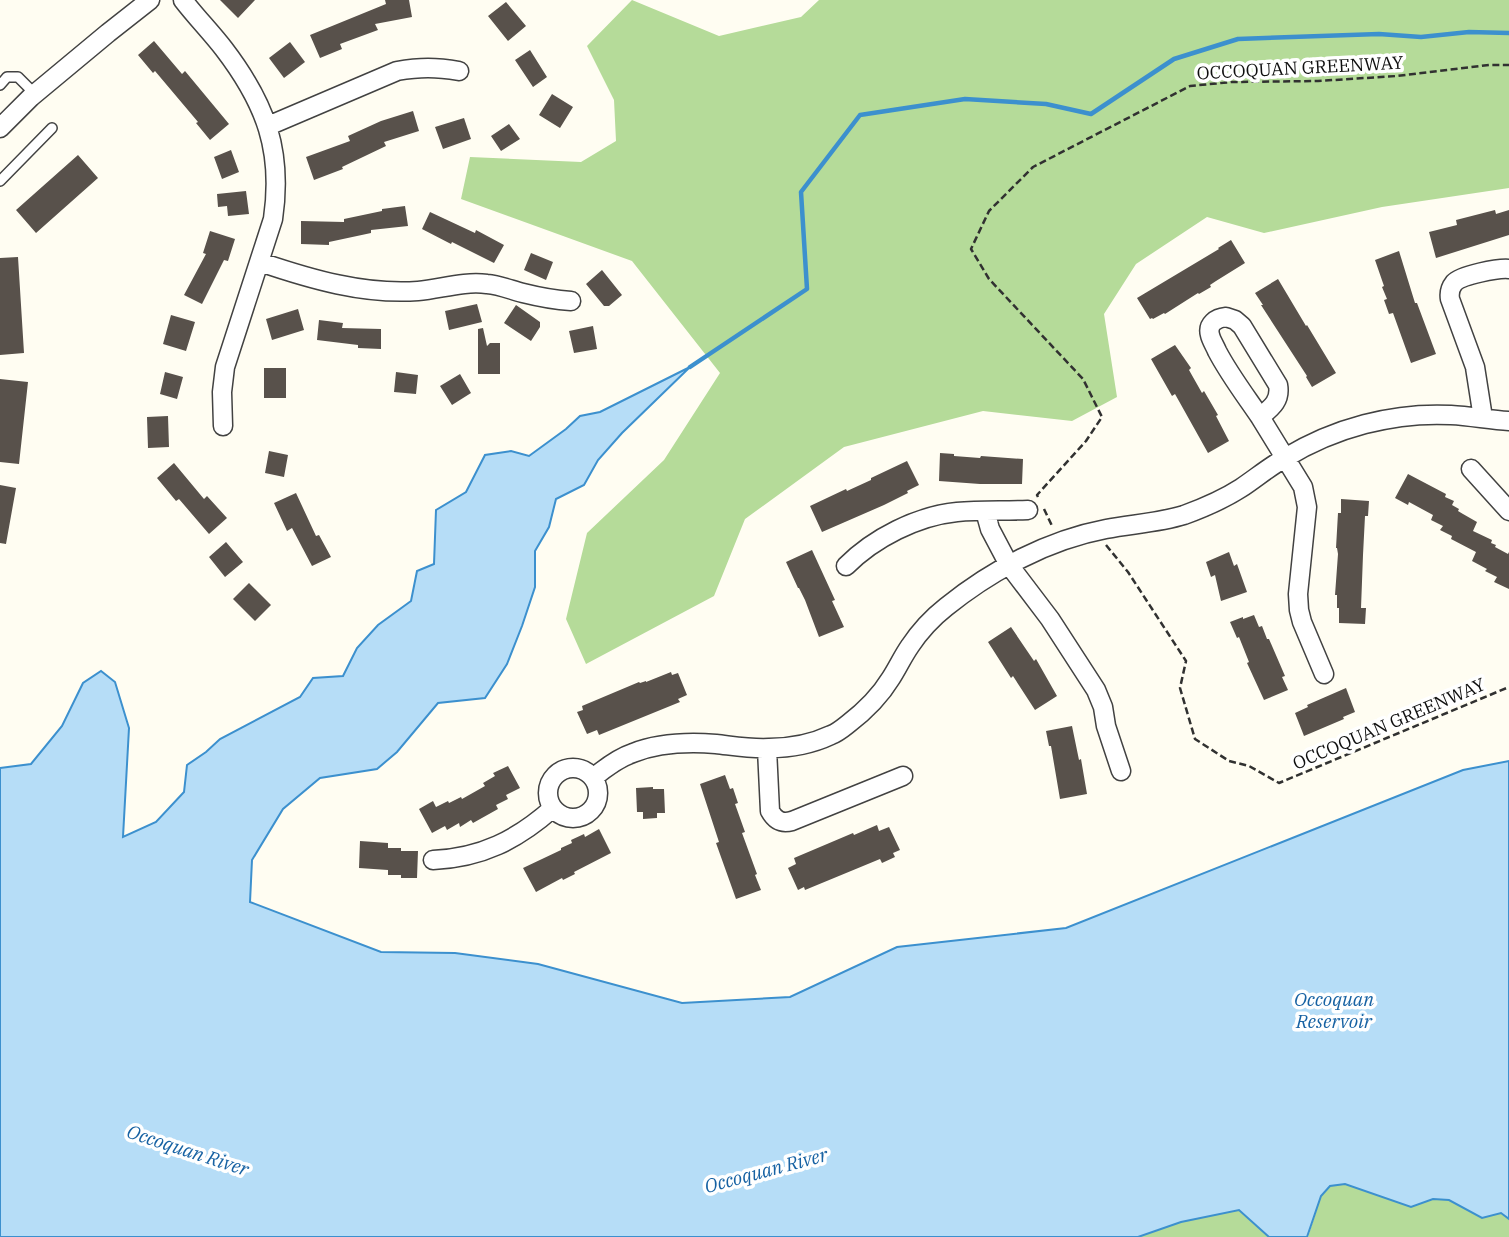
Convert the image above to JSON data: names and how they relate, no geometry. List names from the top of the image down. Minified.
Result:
{"streets":{"path":["OCCOQUAN GREENWAY"]},"water":["Occoquan Reservoir","Occoquan River"]}
